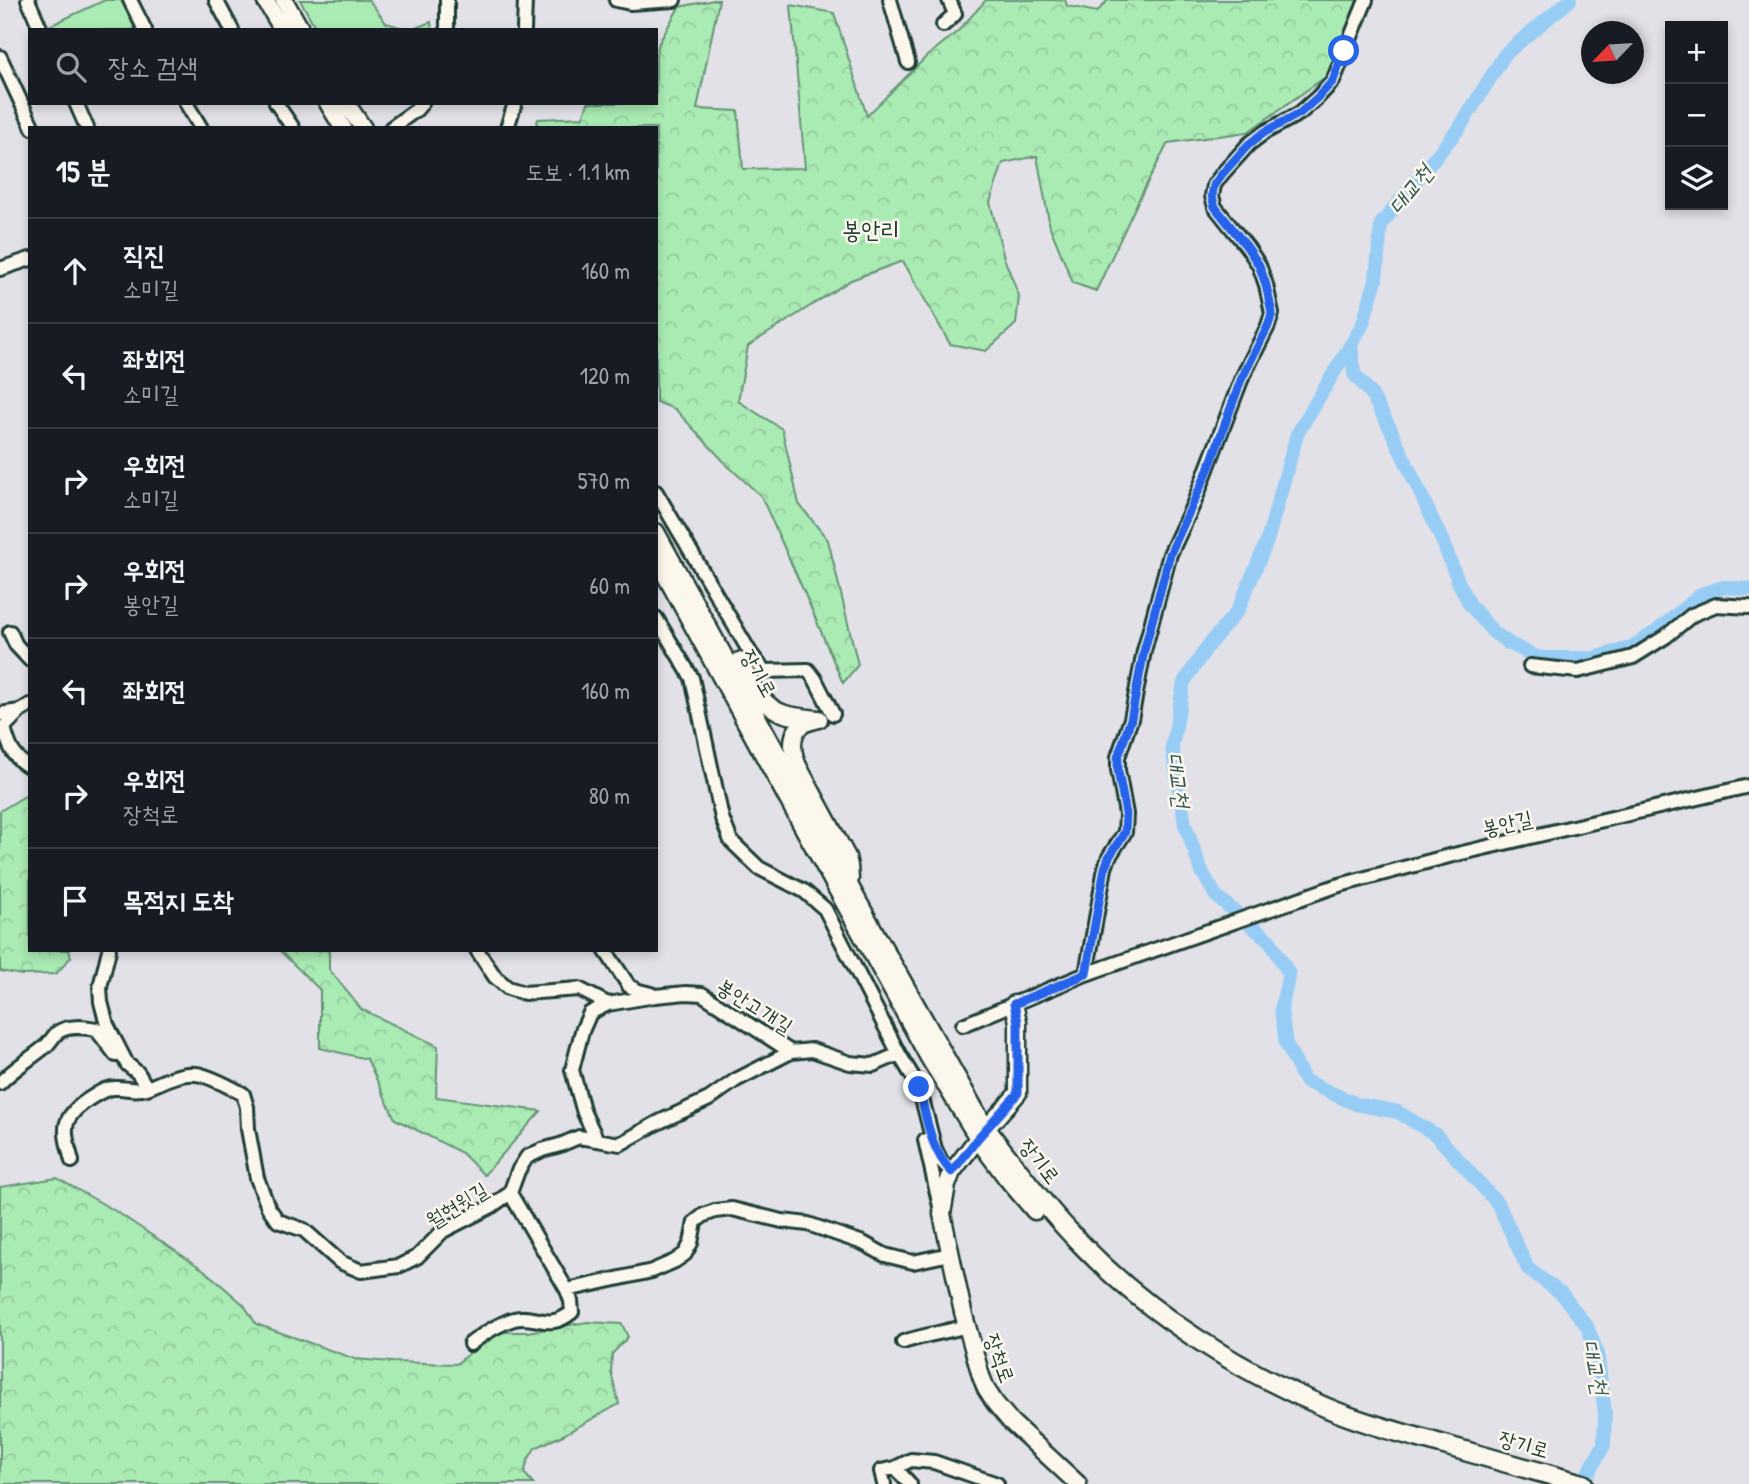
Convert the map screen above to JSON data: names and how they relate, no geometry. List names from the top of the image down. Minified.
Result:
{"streets":{"highway":["장기로"],"main road":["장척로"],"street":["봉안길","봉안고개길","월현윗길"]},"crossings":[["봉안고개길","월현윗길"]],"districts":["봉안리"],"water":["대교천"],"north":"bottom left","page":{"map_buttons":["+","−"],"search":"장소 검색","heading":["15 분","도보 · 1.1 km"],"list":[["직진","소미길","160 m"],["좌회전","소미길","120 m"],["우회전","소미길","570 m"],["우회전","봉안길","60 m"],["좌회전","160 m"],["우회전","장척로","80 m"],"목적지 도착"]}}
